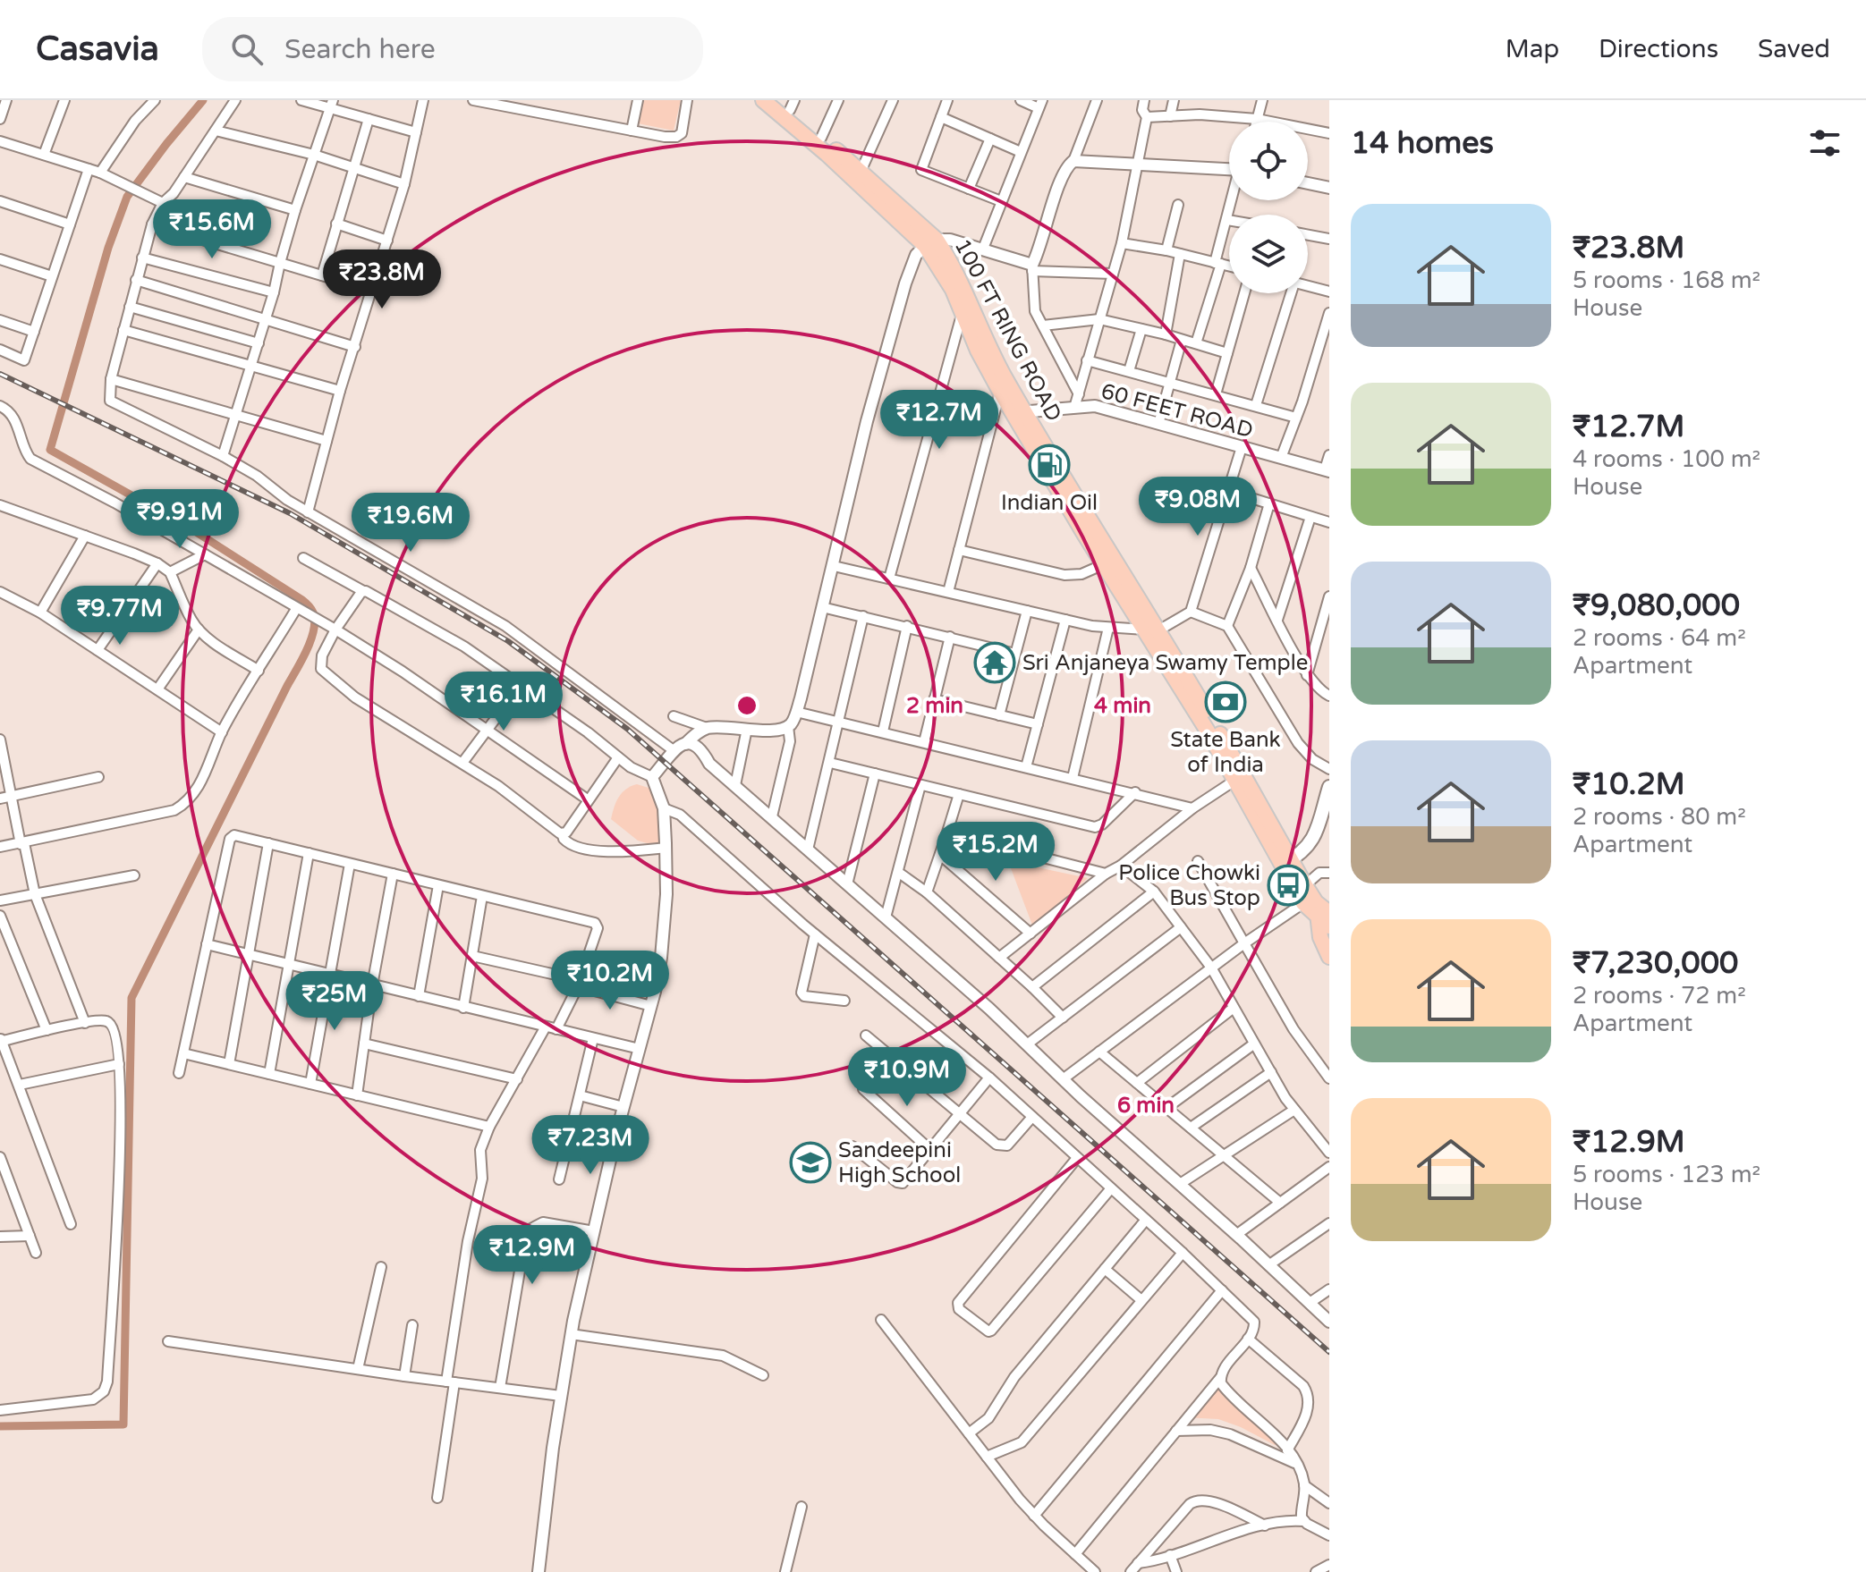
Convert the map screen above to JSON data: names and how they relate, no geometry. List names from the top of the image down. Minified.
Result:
{"streets":{"main road":["100 FT RING ROAD"],"street":["60 FEET ROAD"]},"crossings":[["100 FT RING ROAD","60 FEET ROAD"]],"places":{"fuel station":["Indian Oil"],"temple":["Sri Anjaneya Swamy Temple"],"bank":["State Bank of India"],"bus stop":["Police Chowki Bus Stop"],"school or university":["Sandeepini High School"]},"page":{"header":"Casavia","search":"Search here","nav":["Map","Directions","Saved"],"heading":"14 homes","list":[{"name":"₹23.8M","note":"5 rooms · 168 m² · House"},{"name":"₹12.7M","note":"4 rooms · 100 m² · House"},{"name":"₹9,080,000","note":"2 rooms · 64 m² · Apartment"},{"name":"₹10.2M","note":"2 rooms · 80 m² · Apartment"},{"name":"₹7,230,000","note":"2 rooms · 72 m² · Apartment"},{"name":"₹12.9M","note":"5 rooms · 123 m² · House"}],"price":["₹15.6M","₹23.8M","₹12.7M","₹9.08M","₹9.91M","₹19.6M","₹9.77M","₹16.1M","₹15.2M","₹10.2M","₹25M","₹10.9M","₹7.23M","₹12.9M"]},"rings":["2 min","4 min","6 min"]}
